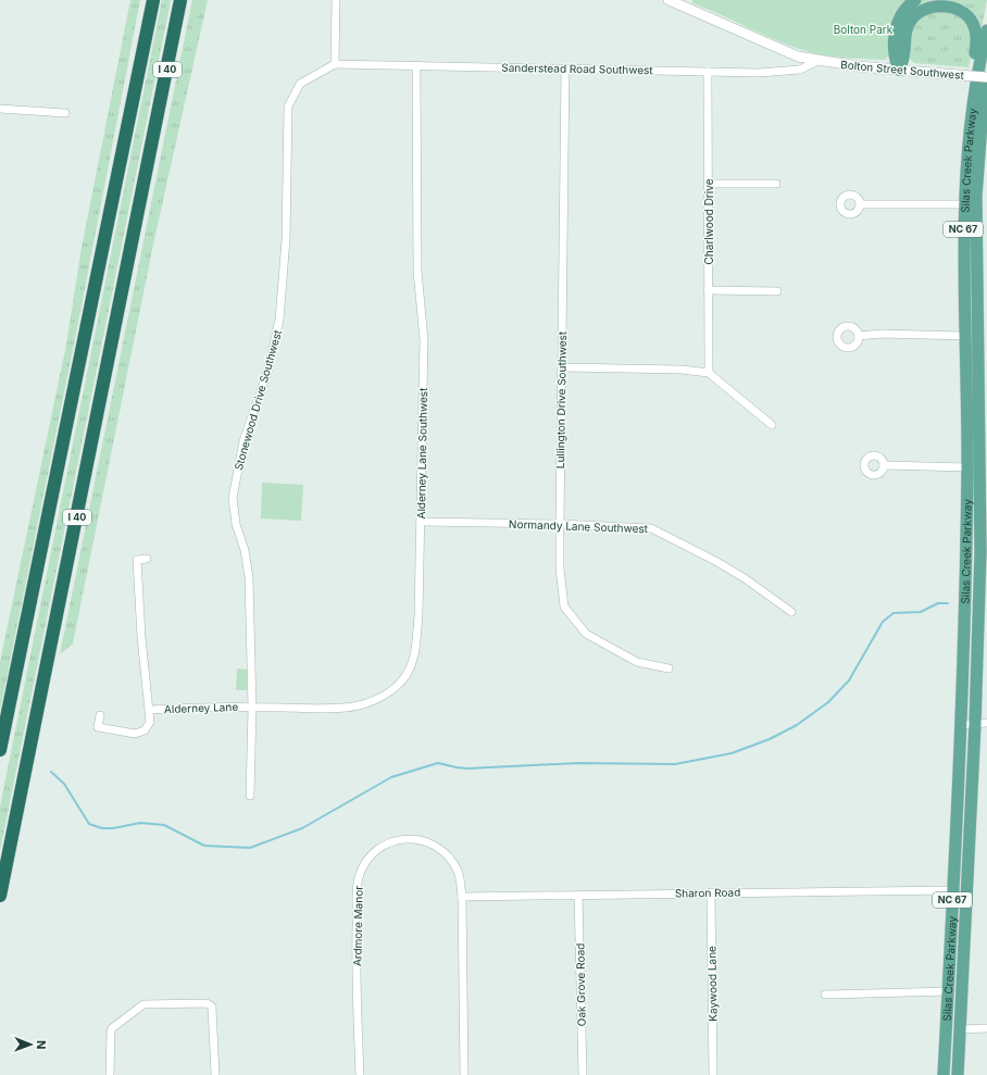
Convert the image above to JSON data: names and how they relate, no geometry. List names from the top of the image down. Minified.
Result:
{"streets":{"highway":["I 40"],"main road":["Silas Creek Parkway","NC 67"],"street":["Sanderstead Road Southwest","Bolton Street Southwest","Charlwood Drive","Stonewood Drive Southwest","Lullington Drive Southwest","Alderney Lane Southwest","Normandy Lane Southwest","Alderney Lane","Sharon Road","Ardmore Manor","Kaywood Lane","Oak Grove Road"]},"crossings":[["Sanderstead Road Southwest","Bolton Street Southwest"],["Sanderstead Road Southwest","Charlwood Drive"],["Sanderstead Road Southwest","Stonewood Drive Southwest"],["Sanderstead Road Southwest","Lullington Drive Southwest"],["Sanderstead Road Southwest","Alderney Lane Southwest"],["Silas Creek Parkway","Sharon Road"],["Stonewood Drive Southwest","Alderney Lane Southwest"],["Stonewood Drive Southwest","Alderney Lane"],["Lullington Drive Southwest","Normandy Lane Southwest"],["Alderney Lane Southwest","Normandy Lane Southwest"],["Alderney Lane Southwest","Alderney Lane"],["Sharon Road","Ardmore Manor"],["Sharon Road","Kaywood Lane"],["Sharon Road","Oak Grove Road"]],"parks":["Bolton Park"],"north":"right"}
